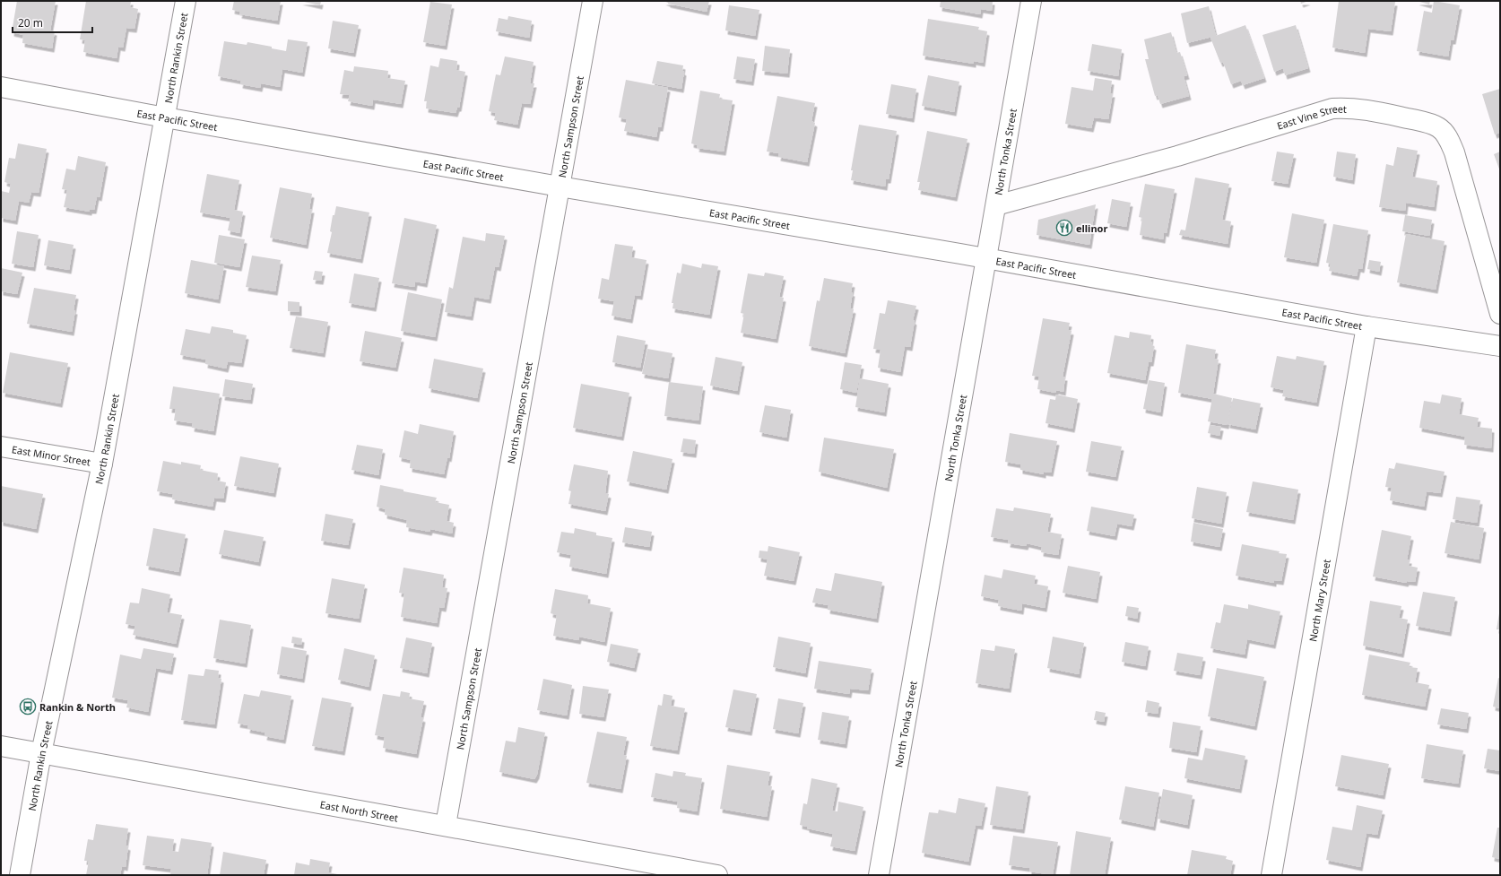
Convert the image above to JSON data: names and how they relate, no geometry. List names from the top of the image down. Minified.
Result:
{"streets":{"street":["North Rankin Street","East Vine Street","East Pacific Street","North Sampson Street","North Tonka Street","East Minor Street","North Mary Street","East North Street"]},"crossings":[["North Rankin Street","East Pacific Street"],["North Rankin Street","East Minor Street"],["North Rankin Street","East North Street"],["East Vine Street","North Tonka Street"],["East Pacific Street","North Sampson Street"],["East Pacific Street","North Tonka Street"],["East Pacific Street","North Mary Street"],["North Sampson Street","East North Street"]],"places":{"restaurant":["ellinor"],"bus stop":["Rankin & North"]},"scale_bar":"20 m"}
